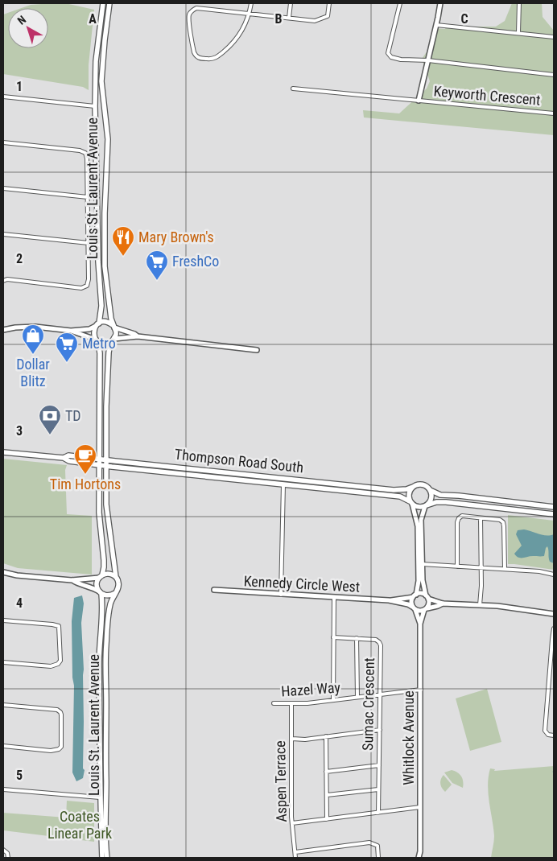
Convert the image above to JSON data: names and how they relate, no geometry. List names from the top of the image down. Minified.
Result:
{"streets":{"main road":["Louis St. Laurent Avenue","Thompson Road South"],"street":["Keyworth Crescent","Kennedy Circle West","Hazel Way","Sumac Crescent","Whitlock Avenue","Aspen Terrace"]},"crossings":[["Kennedy Circle West","Whitlock Avenue"],["Hazel Way","Sumac Crescent"],["Hazel Way","Whitlock Avenue"],["Hazel Way","Aspen Terrace"]],"parks":["Coates Linear Park"],"places":{"restaurant":["Mary Brown's"],"supermarket":["FreshCo","Metro"],"shop":["Dollar Blitz"],"bank":["TD"],"cafe":["Tim Hortons"]},"north":"top left","grid":{"columns":["A","B","C"],"rows":["1","2","3","4","5"]}}
